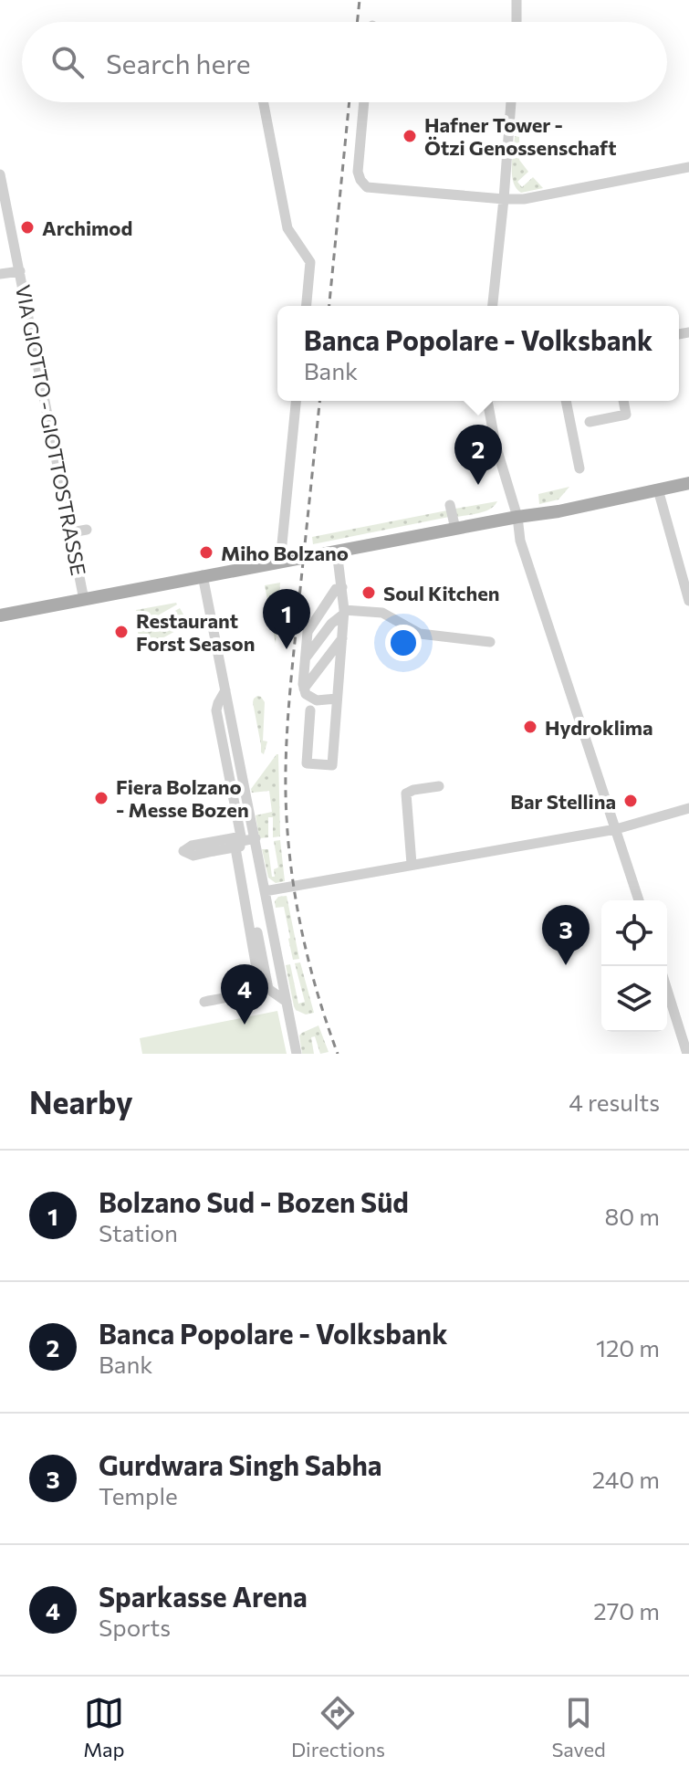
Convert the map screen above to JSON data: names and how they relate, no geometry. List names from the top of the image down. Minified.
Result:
{"streets":{"street":["VIA GIOTTO - GIOTTOSTRASSE"]},"places":["Hafner Tower - Ötzi Genossenschaft","Archimod","Miho Bolzano","Soul Kitchen","Restaurant Forst Season","Hydroklima","Fiera Bolzano - Messe Bozen","Bar Stellina"],"page":{"search":"Search here","popup":["Banca Popolare - Volksbank","Bank"],"pins":["2","1","3","4"],"heading":["Nearby","4 results"],"list":[{"mark":"1","name":"Bolzano Sud - Bozen Süd","note":"Station","value":"80 m"},{"mark":"2","name":"Banca Popolare - Volksbank","note":"Bank","value":"120 m"},{"mark":"3","name":"Gurdwara Singh Sabha","note":"Temple","value":"240 m"},{"mark":"4","name":"Sparkasse Arena","note":"Sports","value":"270 m"}],"nav":["Map","Directions","Saved"]}}
